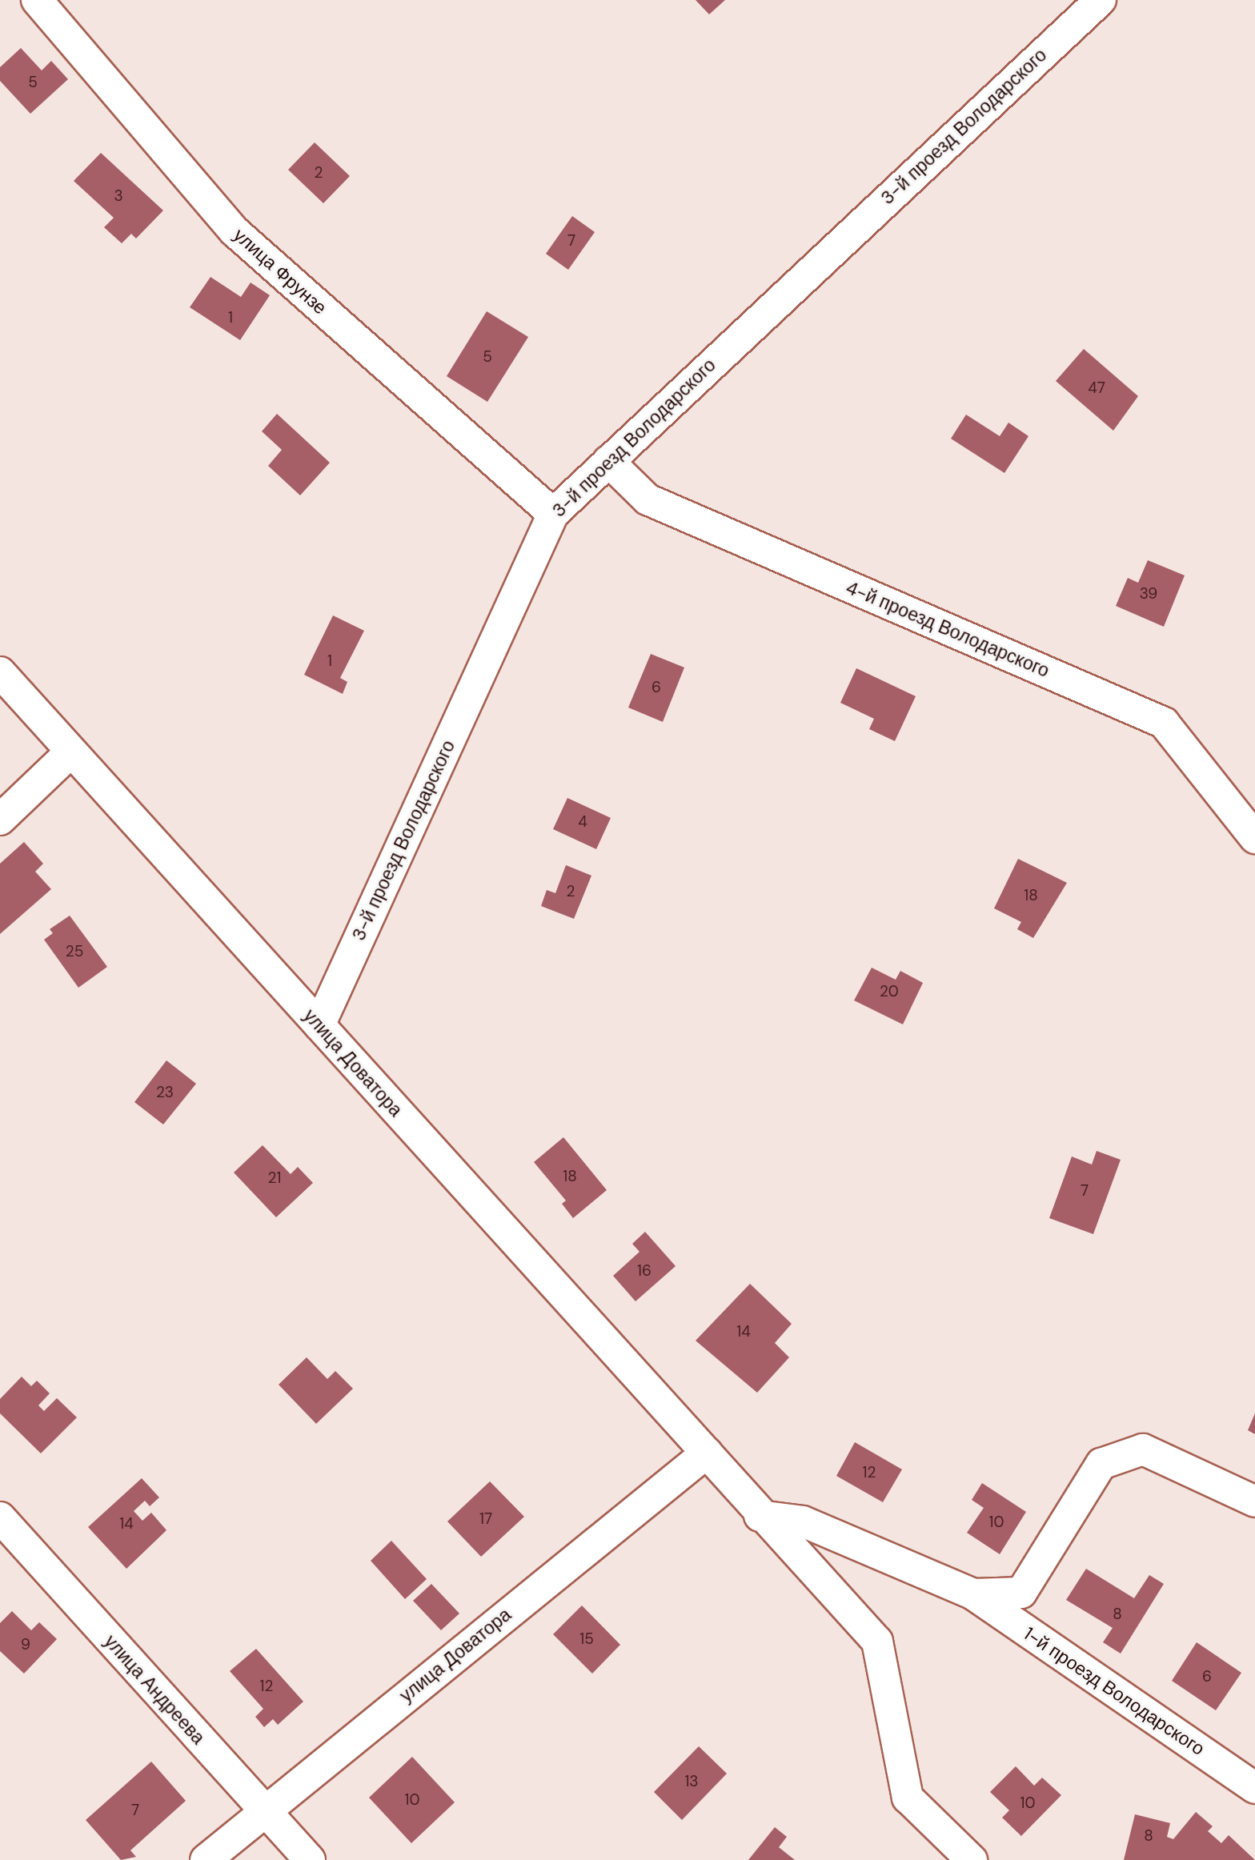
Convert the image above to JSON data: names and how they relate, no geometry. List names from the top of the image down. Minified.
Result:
{"streets":{"street":["3-й проезд Володарского","улица Фрунзе","4-й проезд Володарского","улица Доватора","улица Андреева","1-й проезд Володарского"]},"crossings":[["3-й проезд Володарского","улица Фрунзе"],["3-й проезд Володарского","4-й проезд Володарского"],["3-й проезд Володарского","улица Доватора"],["улица Доватора","улица Андреева"]],"house_numbers":["5","2","3","7","1","5","47","39","1","6","4","2","18","25","20","23","18","21","7","16","14","12","17","10","14","8","15","9","6","12","13","10","10","7","8"]}
